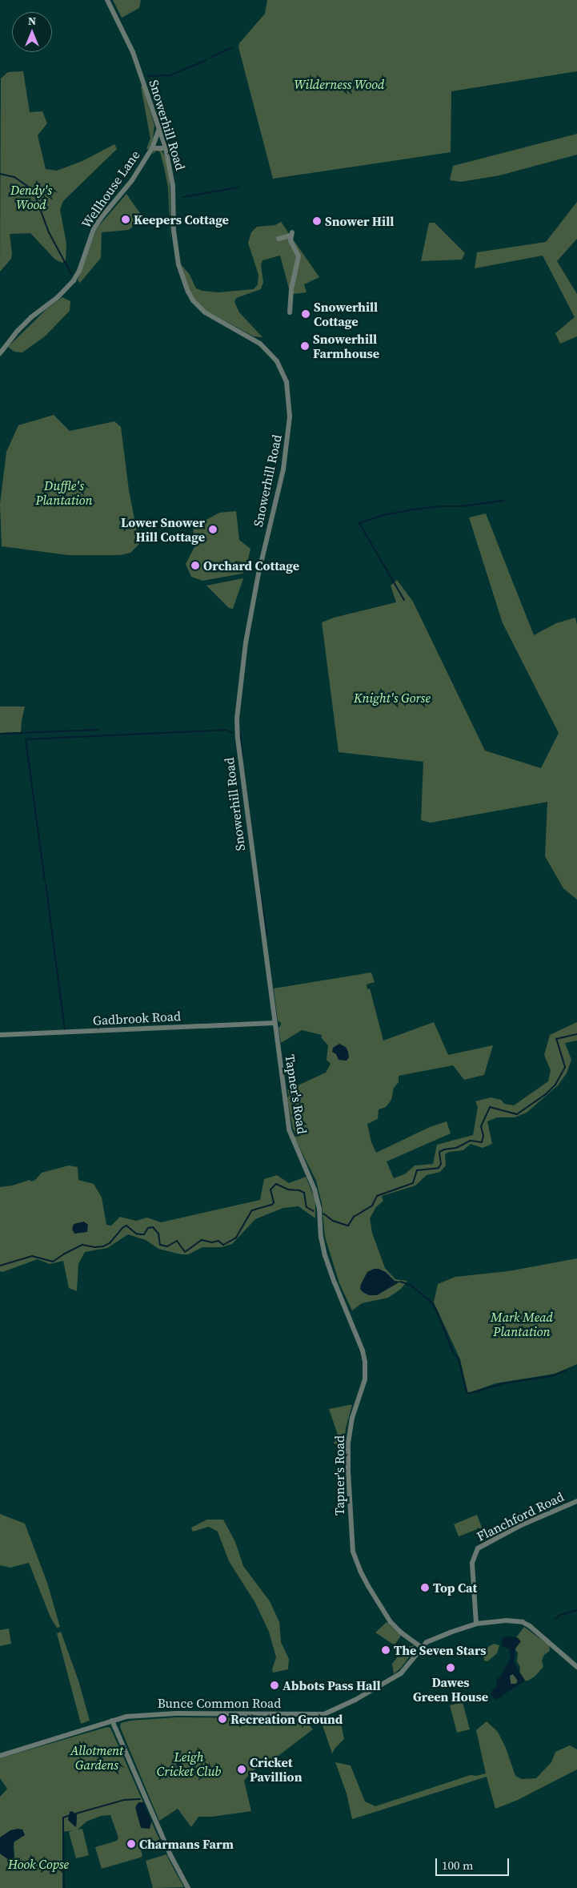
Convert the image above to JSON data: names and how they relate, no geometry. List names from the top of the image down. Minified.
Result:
{"streets":{"street":["Snowerhill Road","Wellhouse Lane","Gadbrook Road","Tapner's Road","Flanchford Road","Bunce Common Road"]},"crossings":[["Snowerhill Road","Wellhouse Lane"],["Snowerhill Road","Gadbrook Road"],["Snowerhill Road","Tapner's Road"],["Gadbrook Road","Tapner's Road"],["Tapner's Road","Bunce Common Road"]],"parks":["Wilderness Wood","Dendy's Wood","Duffle's Plantation","Knight's Gorse","Mark Mead Plantation","Allotment Gardens","Leigh Cricket Club","Hook Copse"],"places":["Keepers Cottage","Snower Hill","Snowerhill Cottage","Snowerhill Farmhouse","Lower Snower Hill Cottage","Orchard Cottage","Top Cat","The Seven Stars","Dawes Green House","Abbots Pass Hall","Recreation Ground","Cricket Pavillion","Charmans Farm"],"scale_bar":"100 m","north":"top"}
